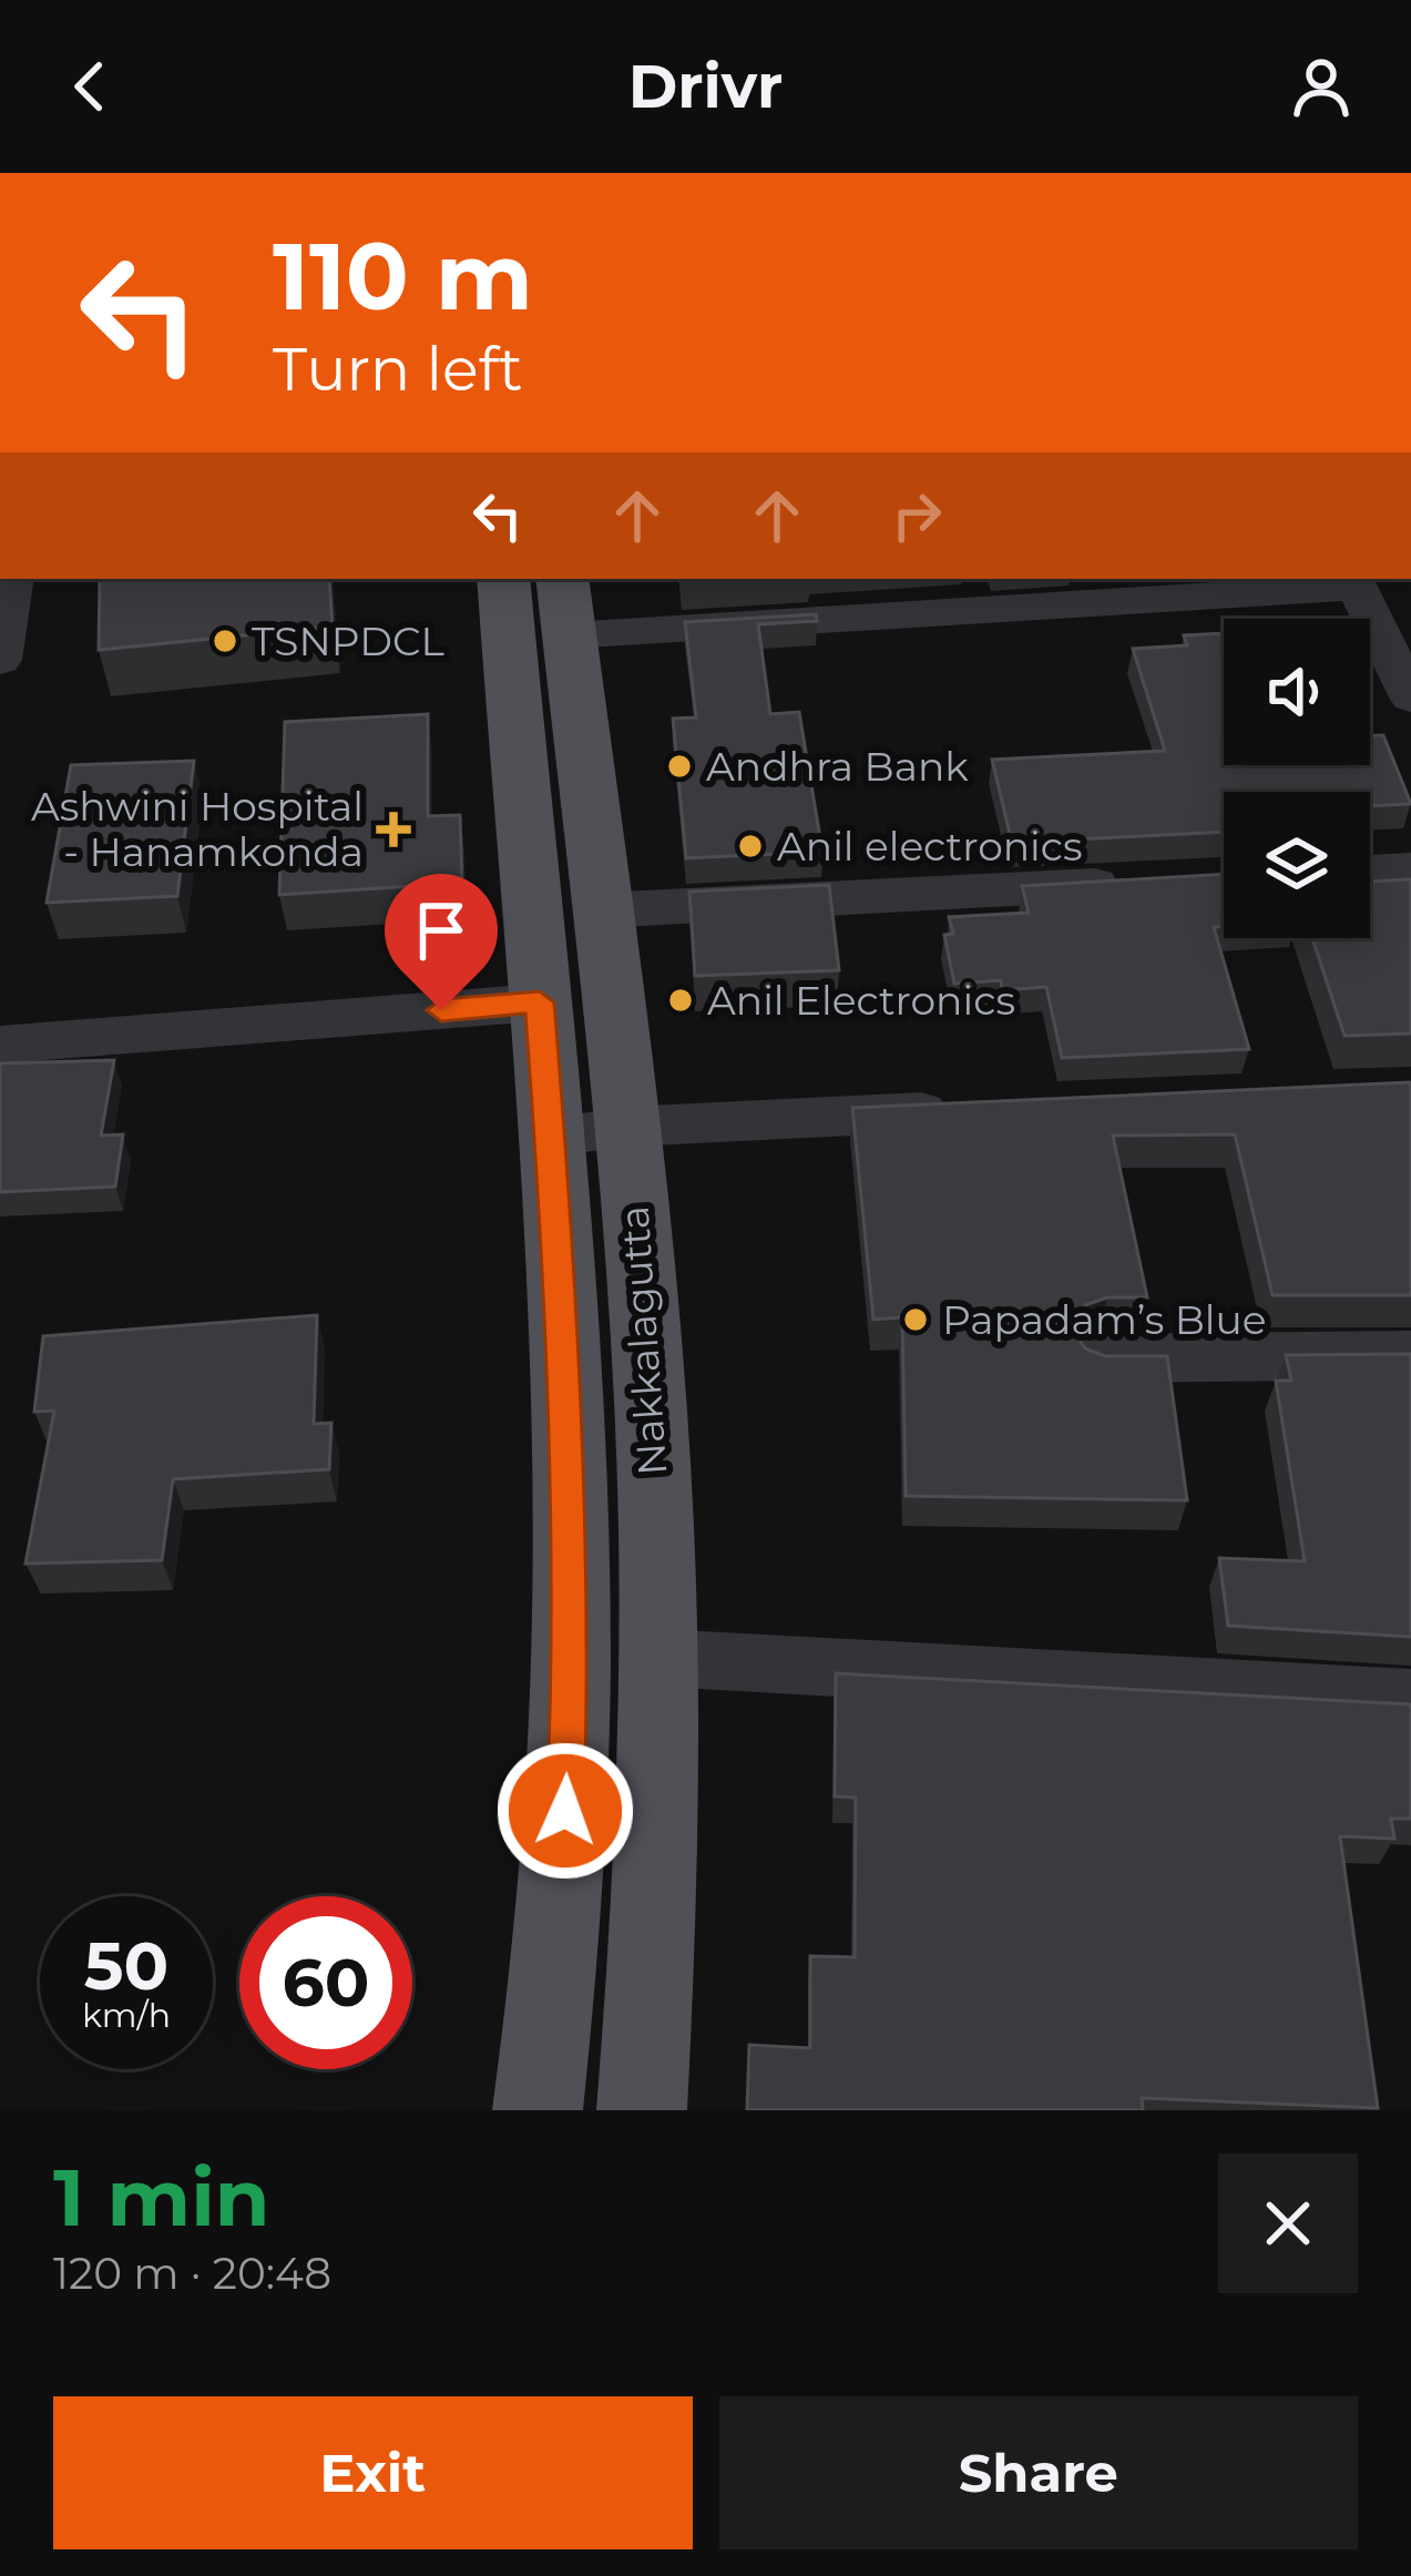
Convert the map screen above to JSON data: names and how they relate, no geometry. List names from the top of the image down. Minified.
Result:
{"streets":{"main road":["Nakkalagutta"]},"places":{"other":["TSNPDCL","Andhra Bank","Anil electronics","Anil Electronics","Papadam’s Blue"],"health":["Ashwini Hospital - Hanamkonda"]},"page":{"header":"Drivr","turn":["110 m","Turn left"],"speed":"50 km/h","limit":"60","heading":["1 min","120 m · 20:48"],"buttons":["Exit","Share"]}}
